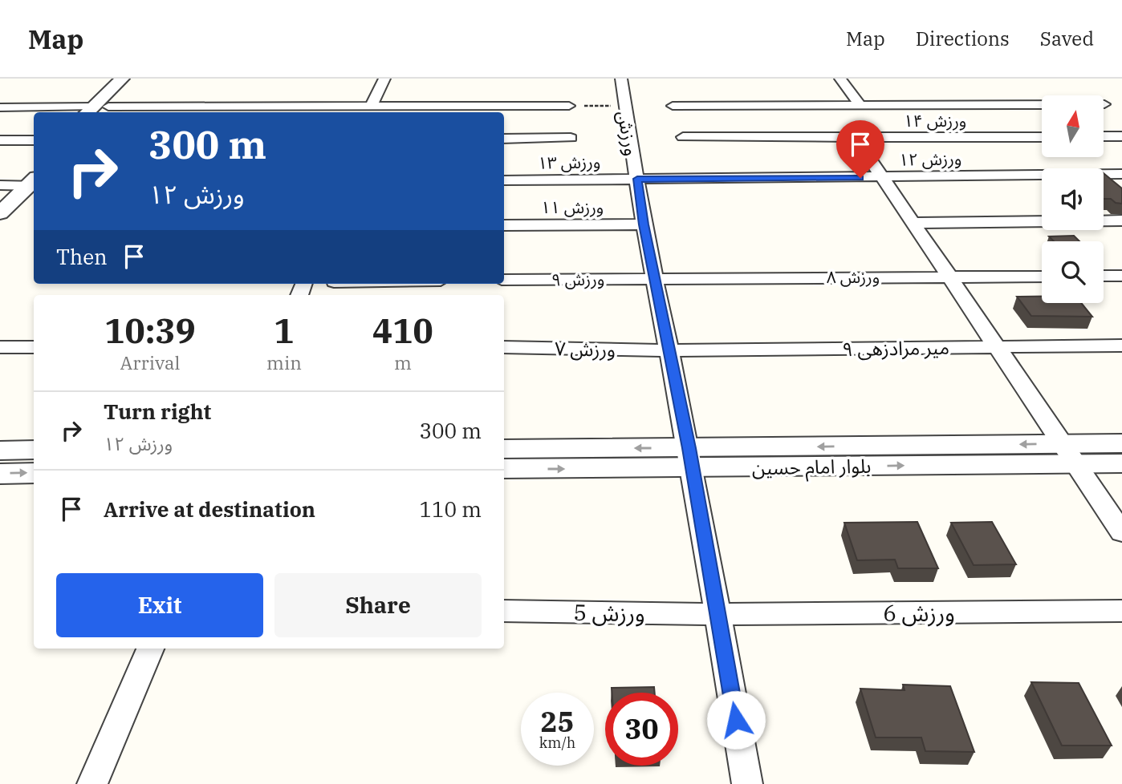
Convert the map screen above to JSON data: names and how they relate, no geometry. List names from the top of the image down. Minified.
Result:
{"streets":{"street":["ورزش ۱۴","ورزش","ورزش ۱۲","ورزش ۱۳","ورزش ۱۱","ورزش ۸","ورزش ۹","میر مرادزهی ۹","ورزش ۷","بلوار امام حسین","ورزش 5","ورزش 6"]},"crossings":[["ورزش","ورزش ۱۲"],["ورزش","ورزش ۱۳"],["ورزش","ورزش ۱۱"],["ورزش","ورزش ۸"],["ورزش","ورزش ۹"],["ورزش","میر مرادزهی ۹"],["ورزش","ورزش ۷"],["ورزش","بلوار امام حسین"],["ورزش","ورزش 5"],["ورزش","ورزش 6"],["ورزش ۱۲","ورزش ۱۳"],["ورزش ۸","ورزش ۹"],["میر مرادزهی ۹","ورزش ۷"],["ورزش 5","ورزش 6"]],"north":"top","page":{"header":"Map","nav":["Map","Directions","Saved"],"turn":["300 m","ورزش ۱۲"],"then":"Then","eta":["10:39","Arrival","1","min","410","m"],"list":[{"name":"Turn right","note":"ورزش ۱۲","value":"300 m"},{"name":"Arrive at destination","value":"110 m"}],"buttons":["Exit","Share"],"speed":"25 km/h","limit":"30"}}
